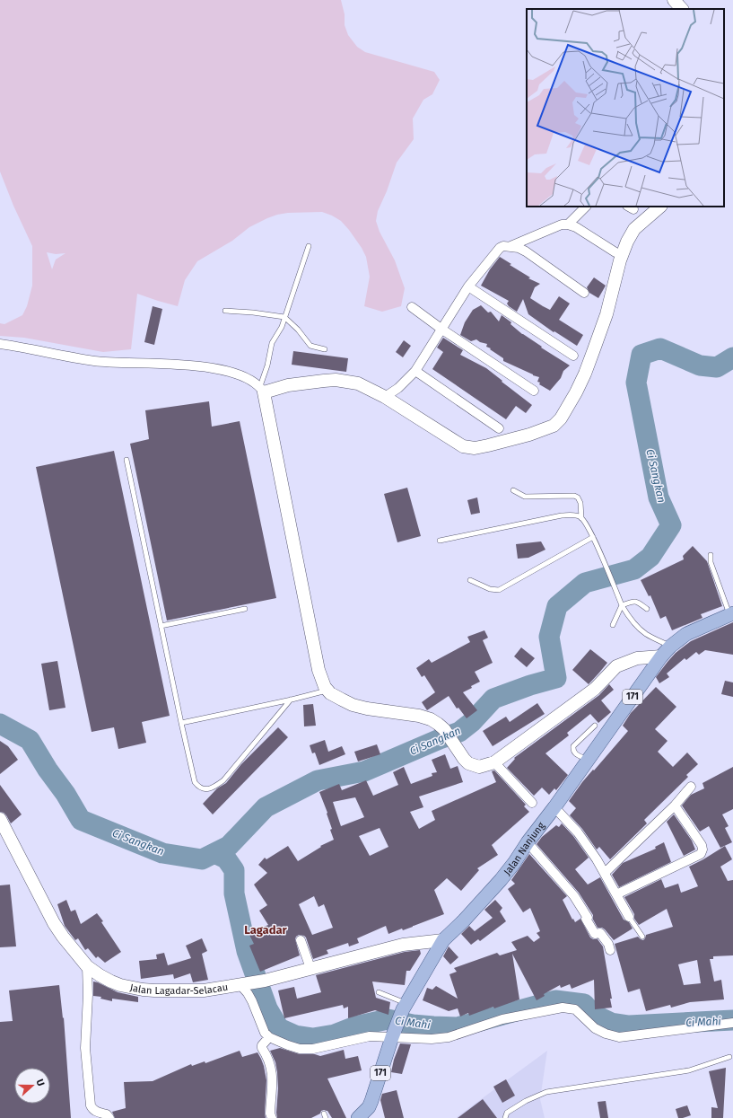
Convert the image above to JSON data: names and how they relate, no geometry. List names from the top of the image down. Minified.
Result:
{"streets":{"main road":["171","Jalan Nanjung"],"street":["Jalan Lagadar-Selacau"]},"crossings":[["Jalan Nanjung","Jalan Lagadar-Selacau"]],"districts":["Lagadar"],"water":["Ci Sangkan","Ci Mahi"],"north":"right"}
